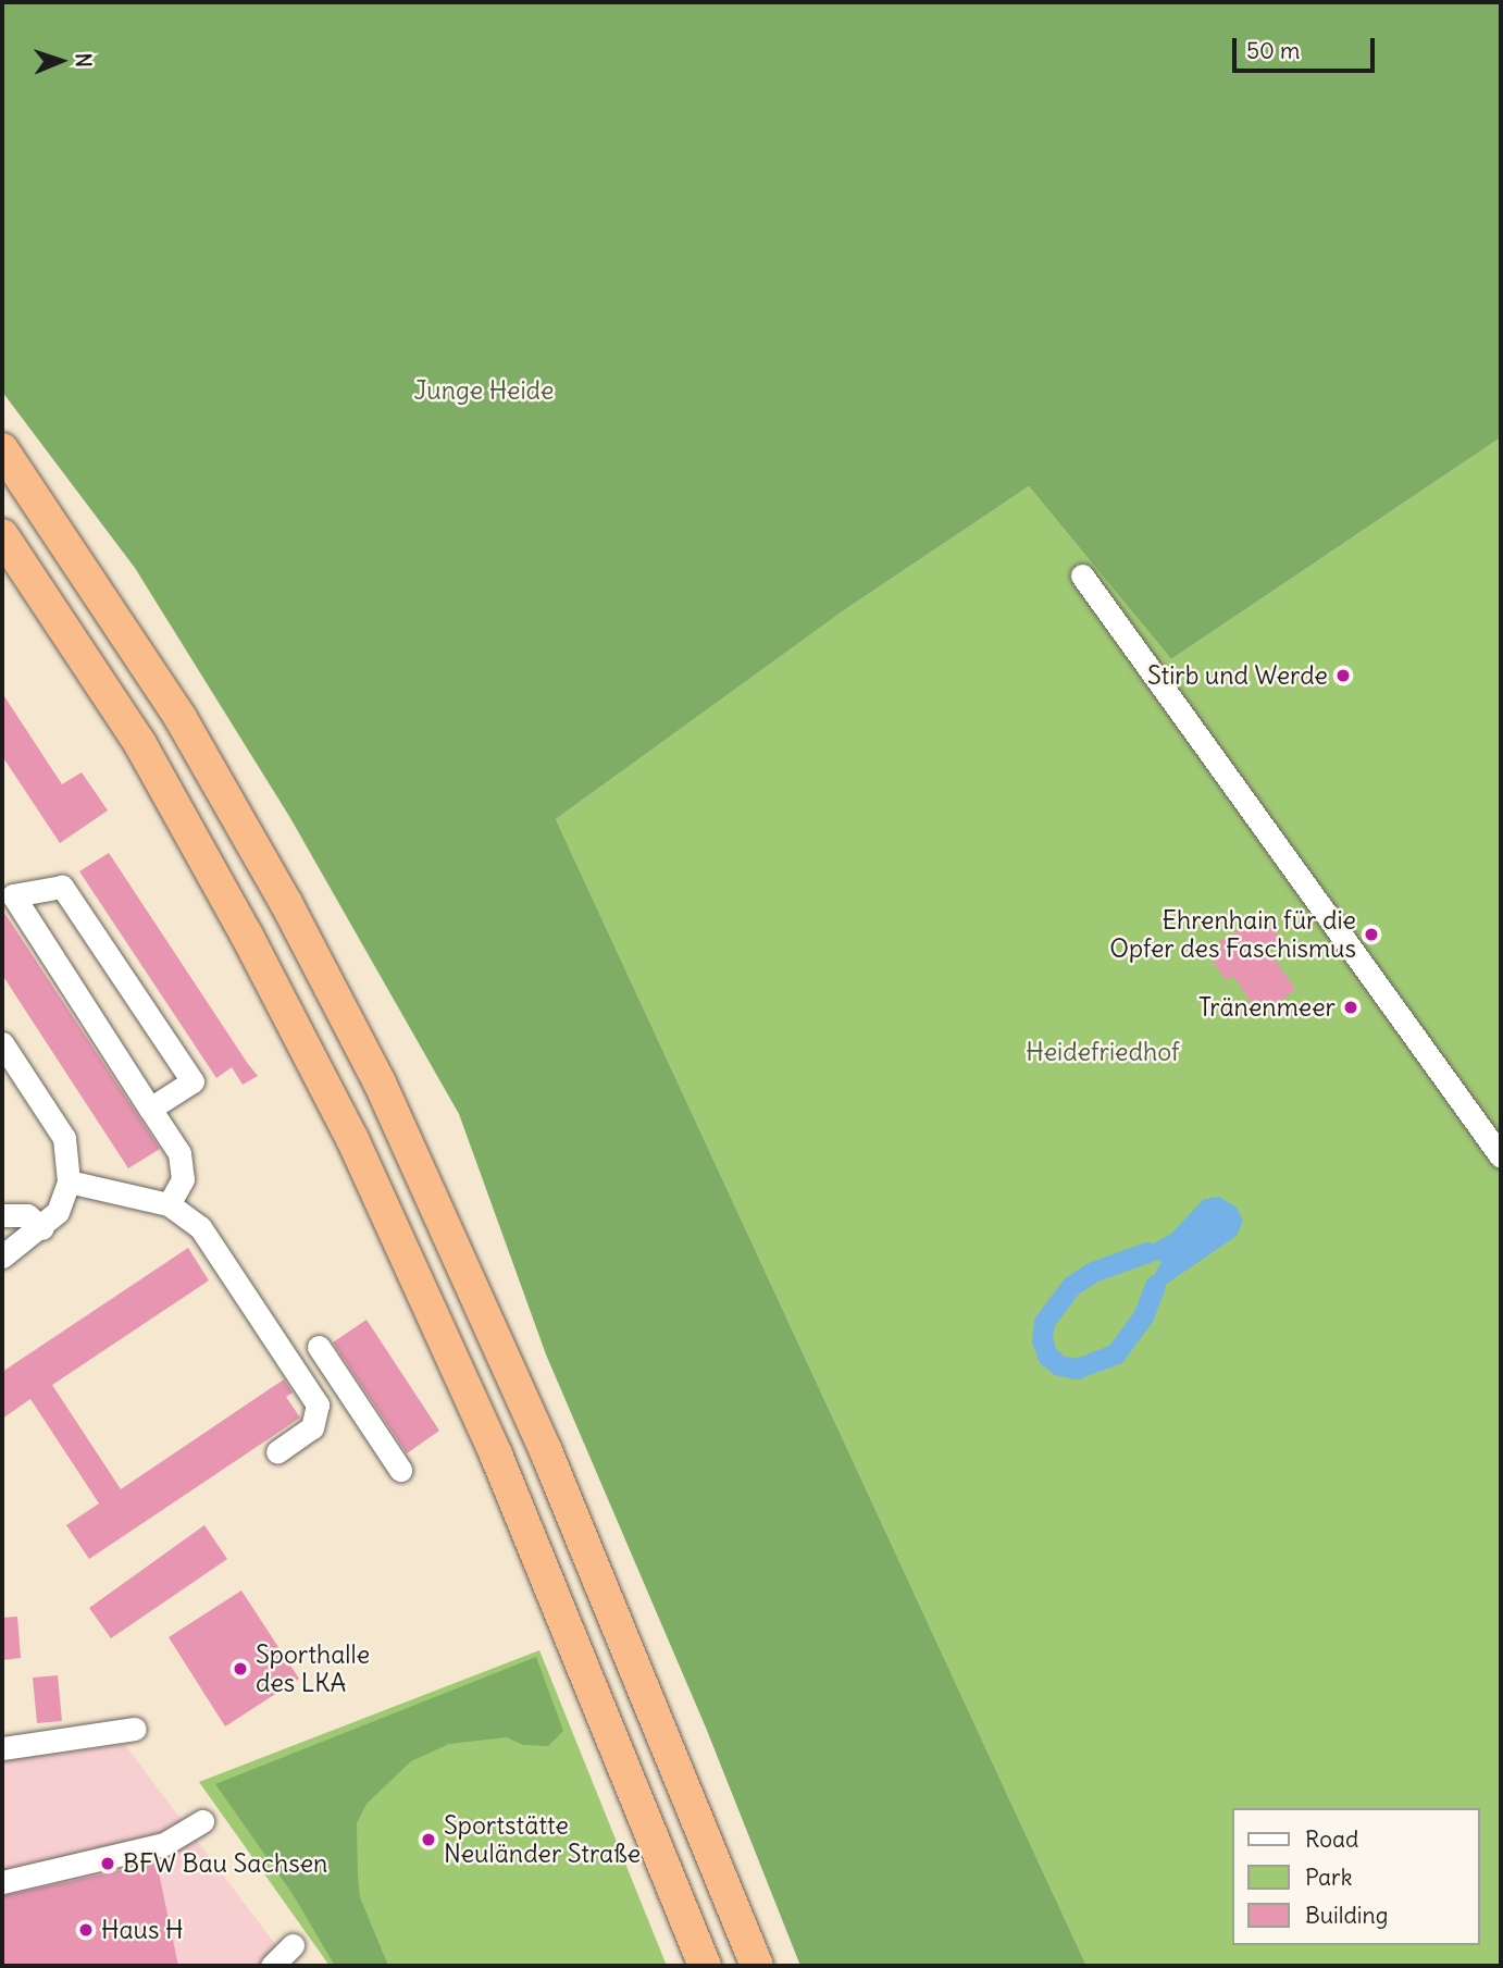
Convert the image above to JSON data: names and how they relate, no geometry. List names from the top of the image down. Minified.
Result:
{"parks":["Junge Heide","Heidefriedhof"],"places":["Stirb und Werde","Ehrenhain für die Opfer des Faschismus","Tränenmeer","Sporthalle des LKA","Sportstätte Neuländer Straße","BFW Bau Sachsen","Haus H"],"legend":["Road","Park","Building"],"scale_bar":"50 m","north":"right"}
